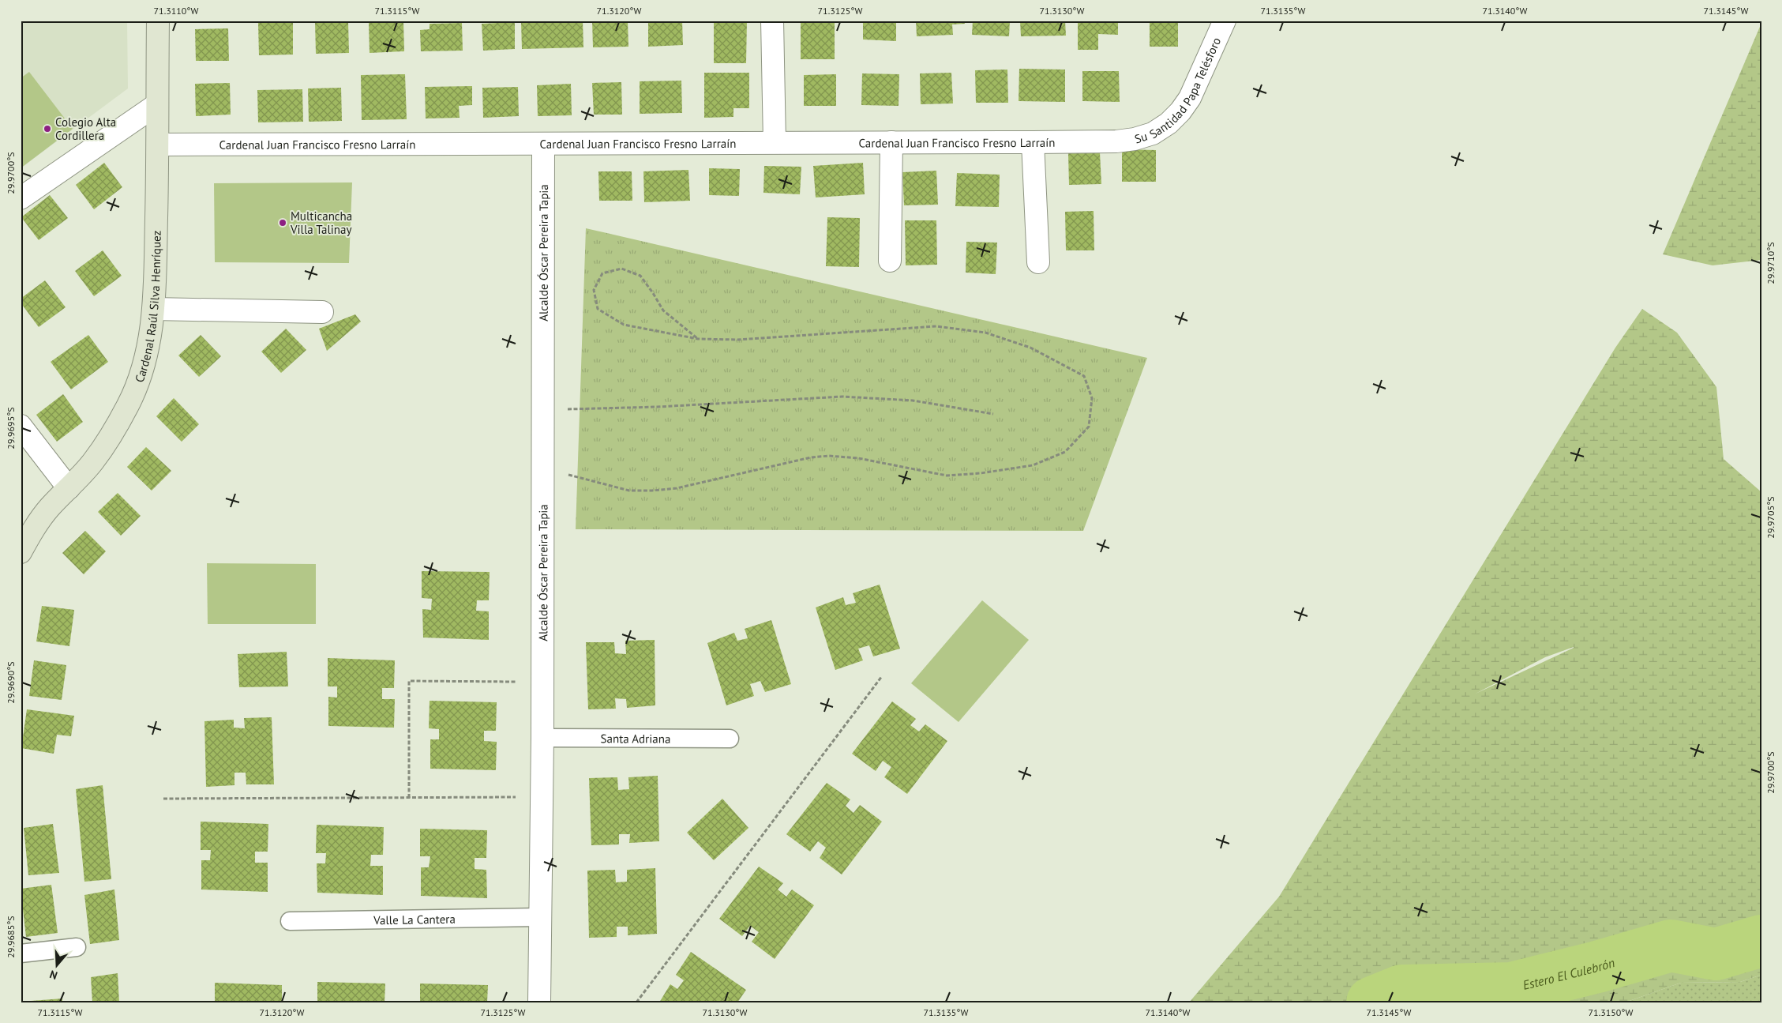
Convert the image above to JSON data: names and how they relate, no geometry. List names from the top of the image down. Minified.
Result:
{"streets":{"street":["Su Santidad Papa Telésforo","Cardenal Juan Francisco Fresno Larraín","Alcalde Óscar Pereira Tapia","Cardenal Raúl Silva Henríquez"],"lane":["Santa Adriana","Valle La Cantera"]},"crossings":[["Su Santidad Papa Telésforo","Cardenal Juan Francisco Fresno Larraín"],["Cardenal Juan Francisco Fresno Larraín","Alcalde Óscar Pereira Tapia"],["Cardenal Juan Francisco Fresno Larraín","Cardenal Raúl Silva Henríquez"],["Alcalde Óscar Pereira Tapia","Santa Adriana"],["Alcalde Óscar Pereira Tapia","Valle La Cantera"]],"water":["Estero El Culebrón"],"places":["Colegio Alta Cordillera","Multicancha Villa Talinay"],"north":"bottom","coordinates":["71.3110°W","71.3115°W","71.3120°W","71.3125°W","71.3130°W","71.3135°W","71.3140°W","71.3145°W","29.9700°S","29.9710°S","29.9695°S","29.9705°S","29.9690°S","29.9685°S","71.3150°W"]}
